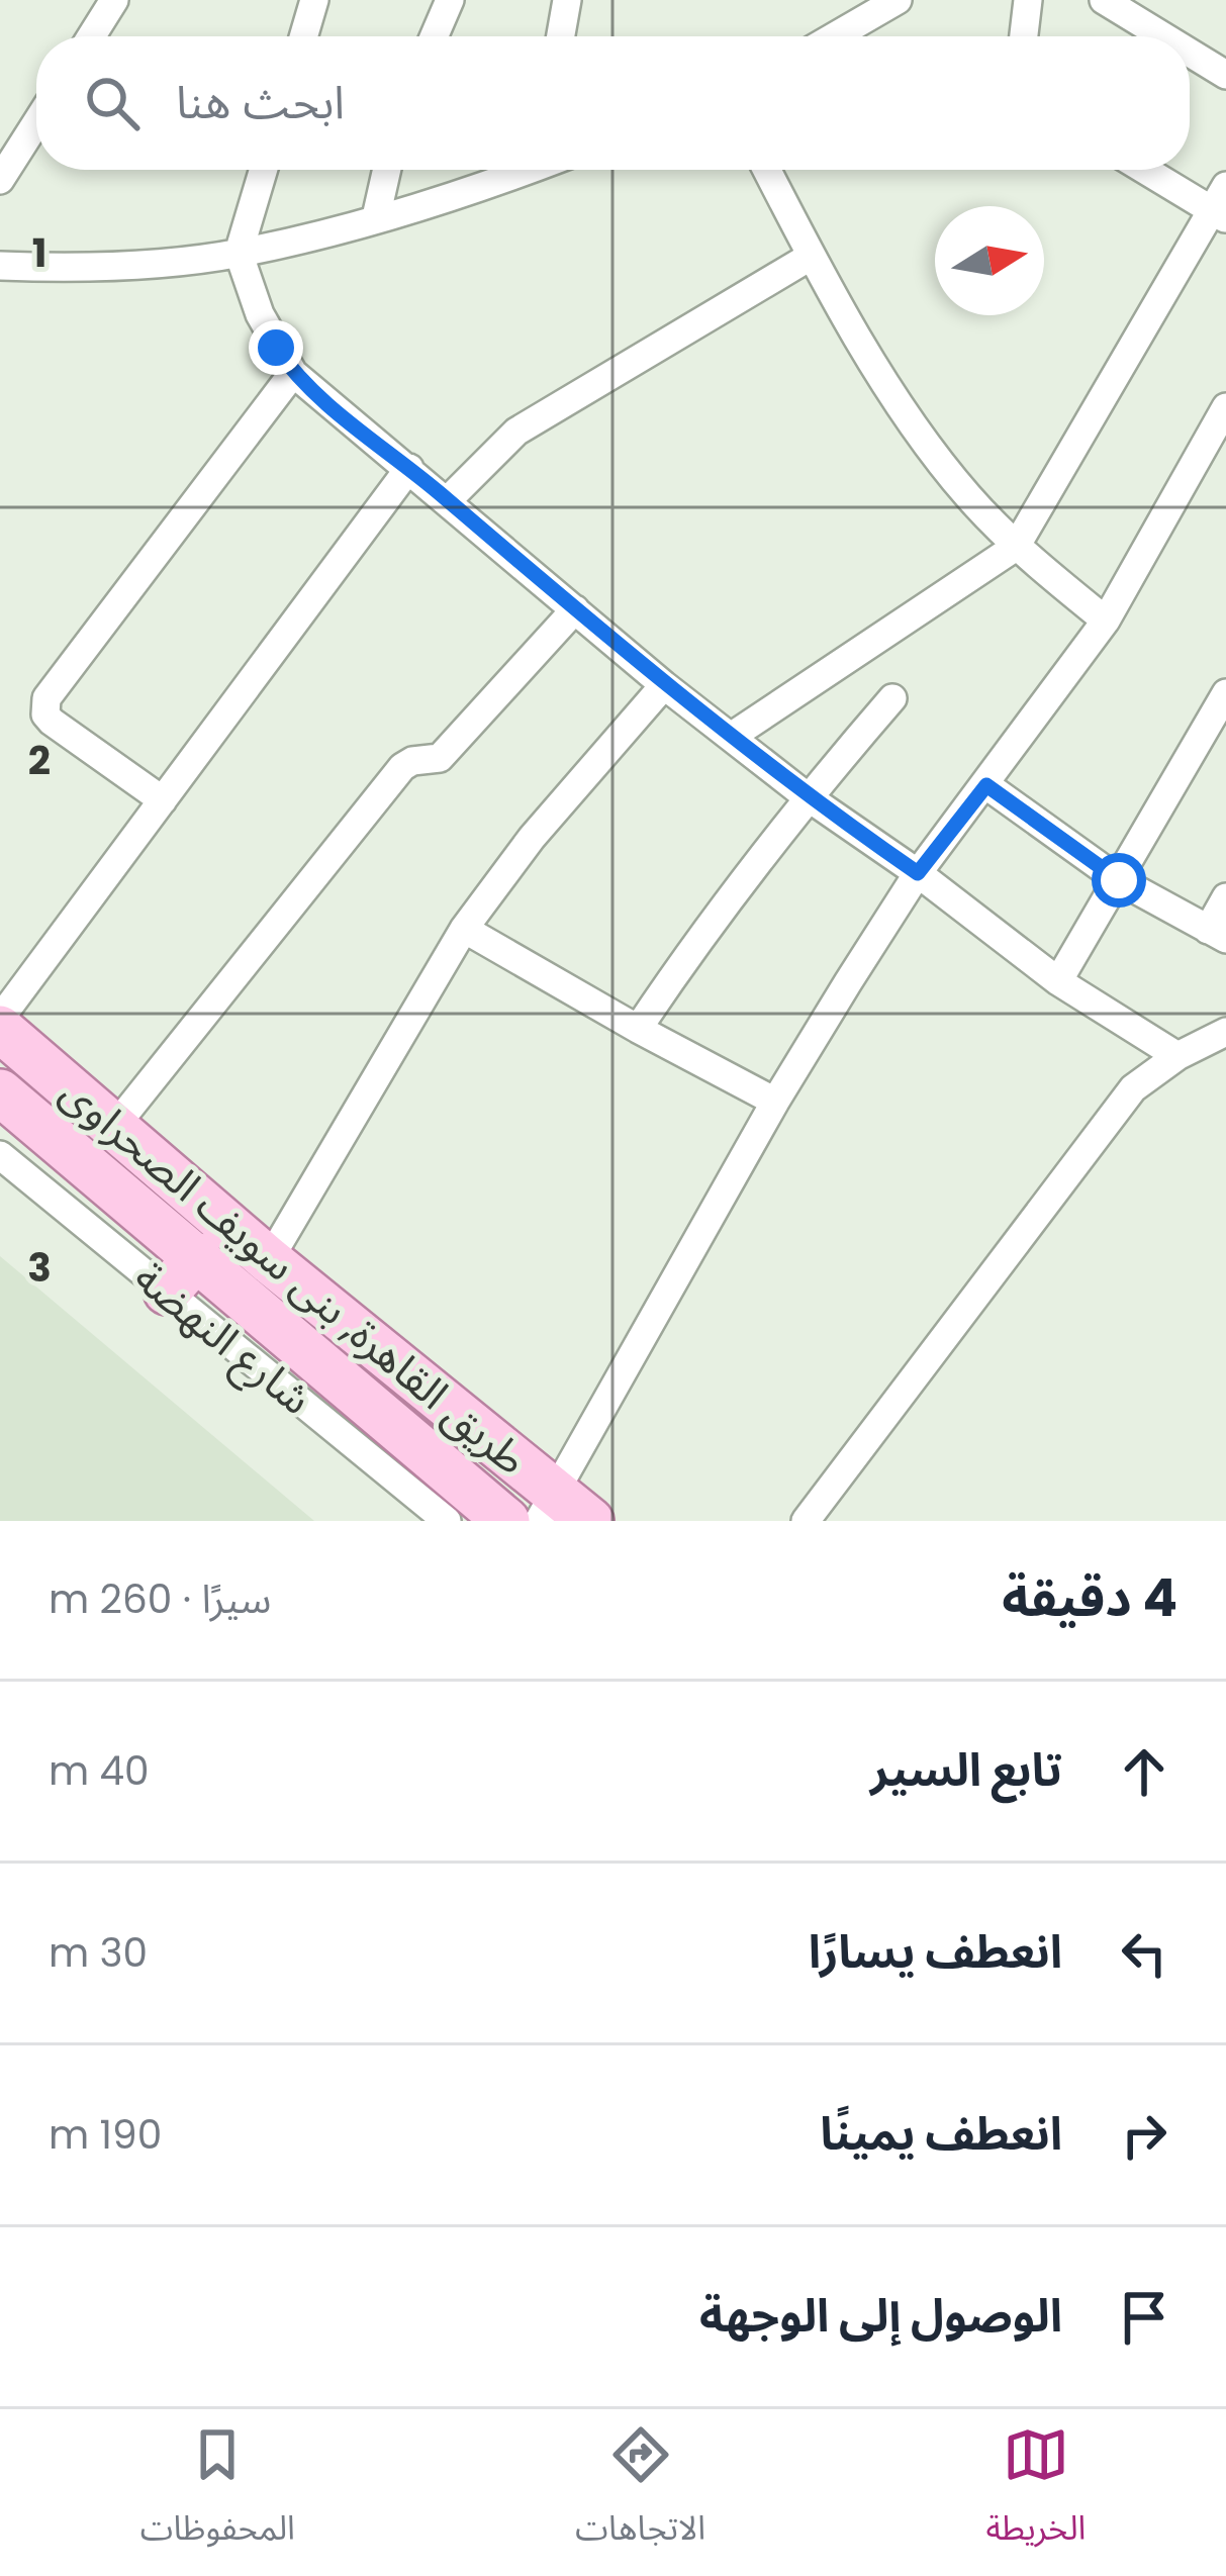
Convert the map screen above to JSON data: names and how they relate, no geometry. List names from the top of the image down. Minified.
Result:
{"streets":{"main road":["طريق القاهرة, بنى سويف الصحراوى"],"street":["شارع النهضة"]},"north":"right","page":{"search":"ابحث هنا","heading":["4 دقيقة","سيرًا · 260 m"],"list":[["تابع السير","40 m"],["انعطف يسارًا","30 m"],["انعطف يمينًا","190 m"],"الوصول إلى الوجهة"],"nav":["الخريطة","الاتجاهات","المحفوظات"]},"grid":{"rows":["1","2","3"]}}
